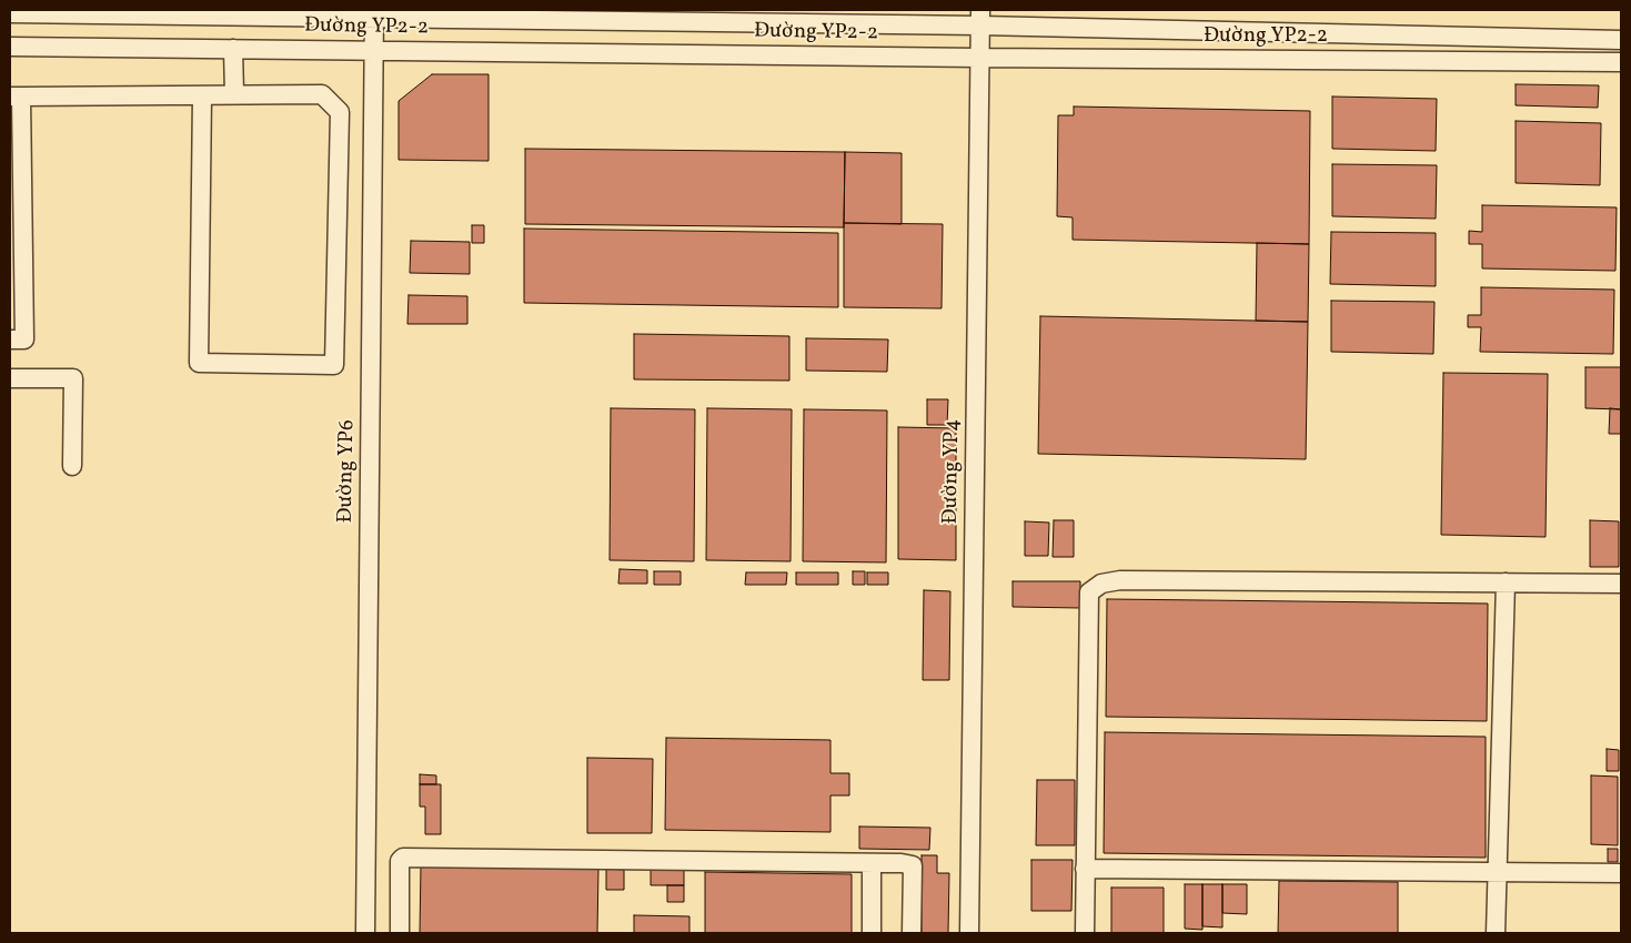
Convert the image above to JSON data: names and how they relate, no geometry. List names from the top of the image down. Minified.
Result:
{"streets":{"street":["Đường YP2-2","Đường YP6","Đường YP4"]},"crossings":[["Đường YP2-2","Đường YP6"],["Đường YP2-2","Đường YP4"]]}
